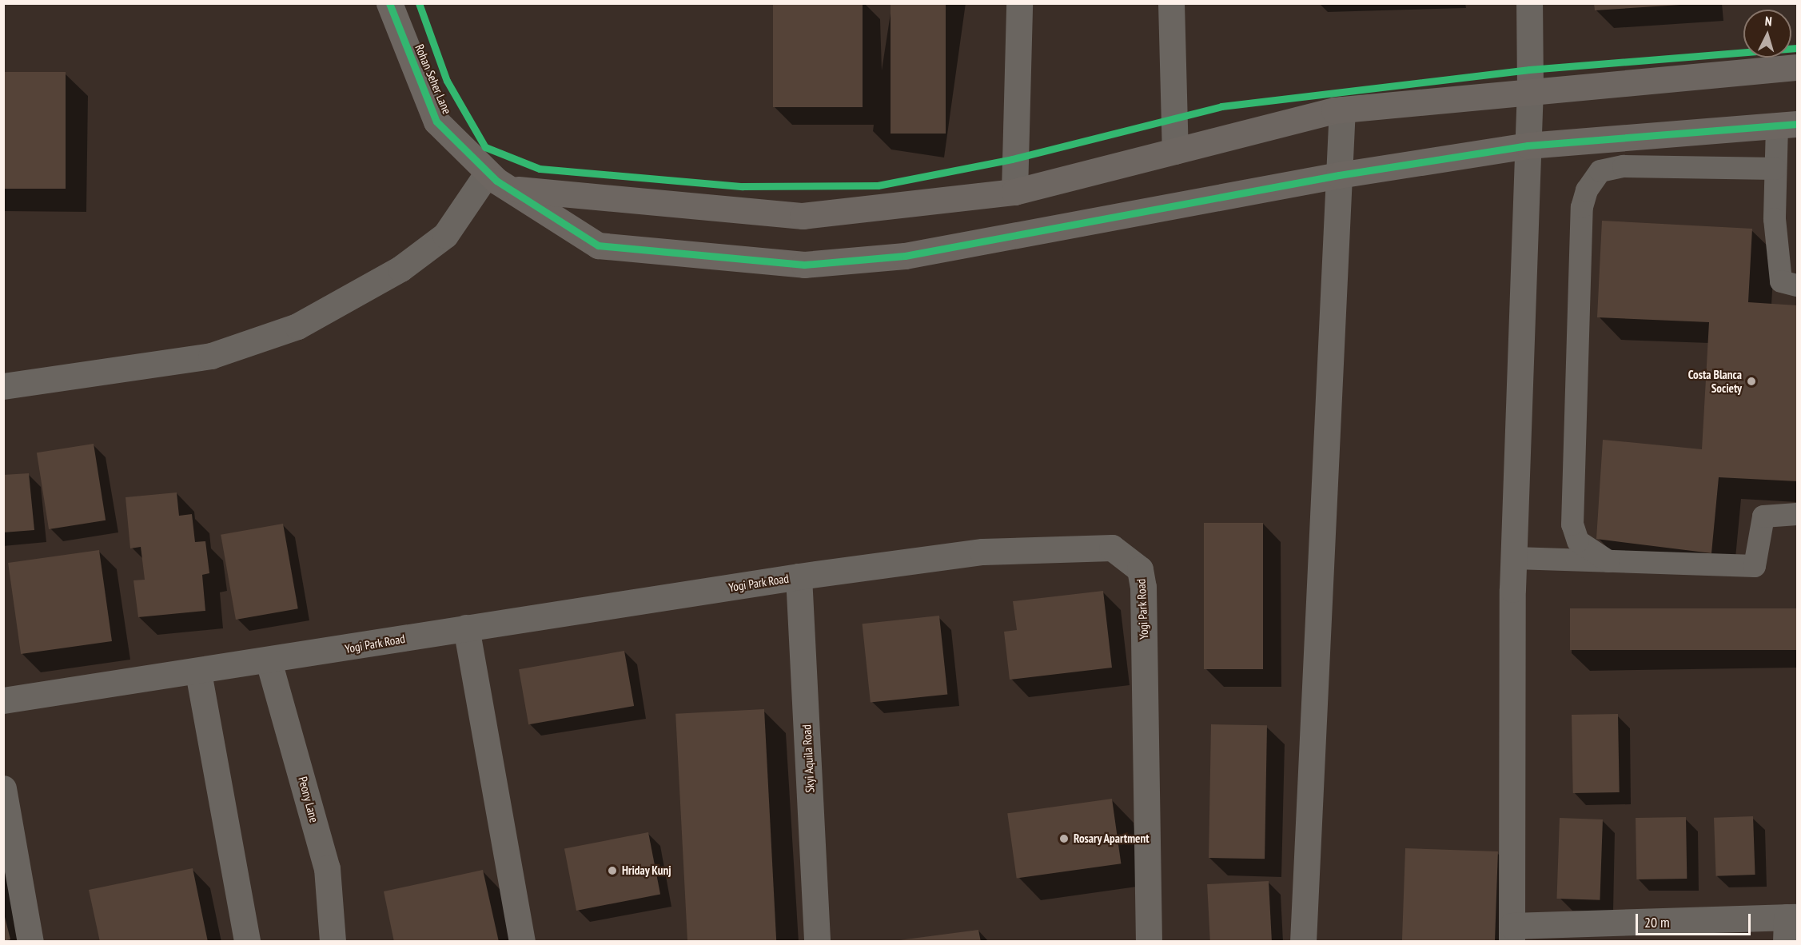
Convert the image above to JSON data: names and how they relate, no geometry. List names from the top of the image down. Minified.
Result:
{"streets":{"street":["Rohan Seher Lane","Yogi Park Road","Skyi Aquila Road","Peony Lane"]},"crossings":[["Yogi Park Road","Skyi Aquila Road"],["Yogi Park Road","Peony Lane"]],"places":["Costa Blanca Society","Rosary Apartment","Hriday Kunj"],"scale_bar":"20 m","north":"top"}
